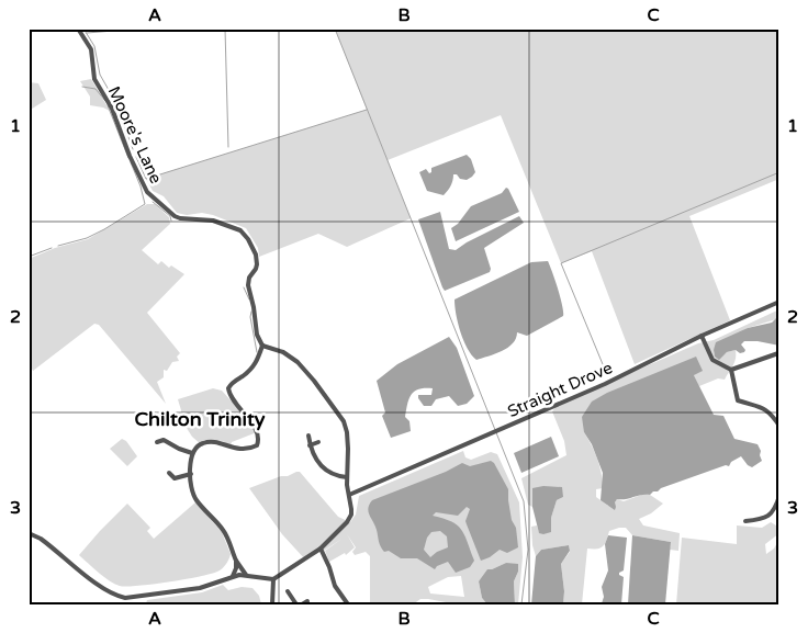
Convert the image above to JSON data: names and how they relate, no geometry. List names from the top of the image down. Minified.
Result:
{"streets":{"street":["Moore's Lane","Straight Drove"]},"districts":["Chilton Trinity"],"grid":{"columns":["A","B","C"],"rows":["1","2","3"]}}
